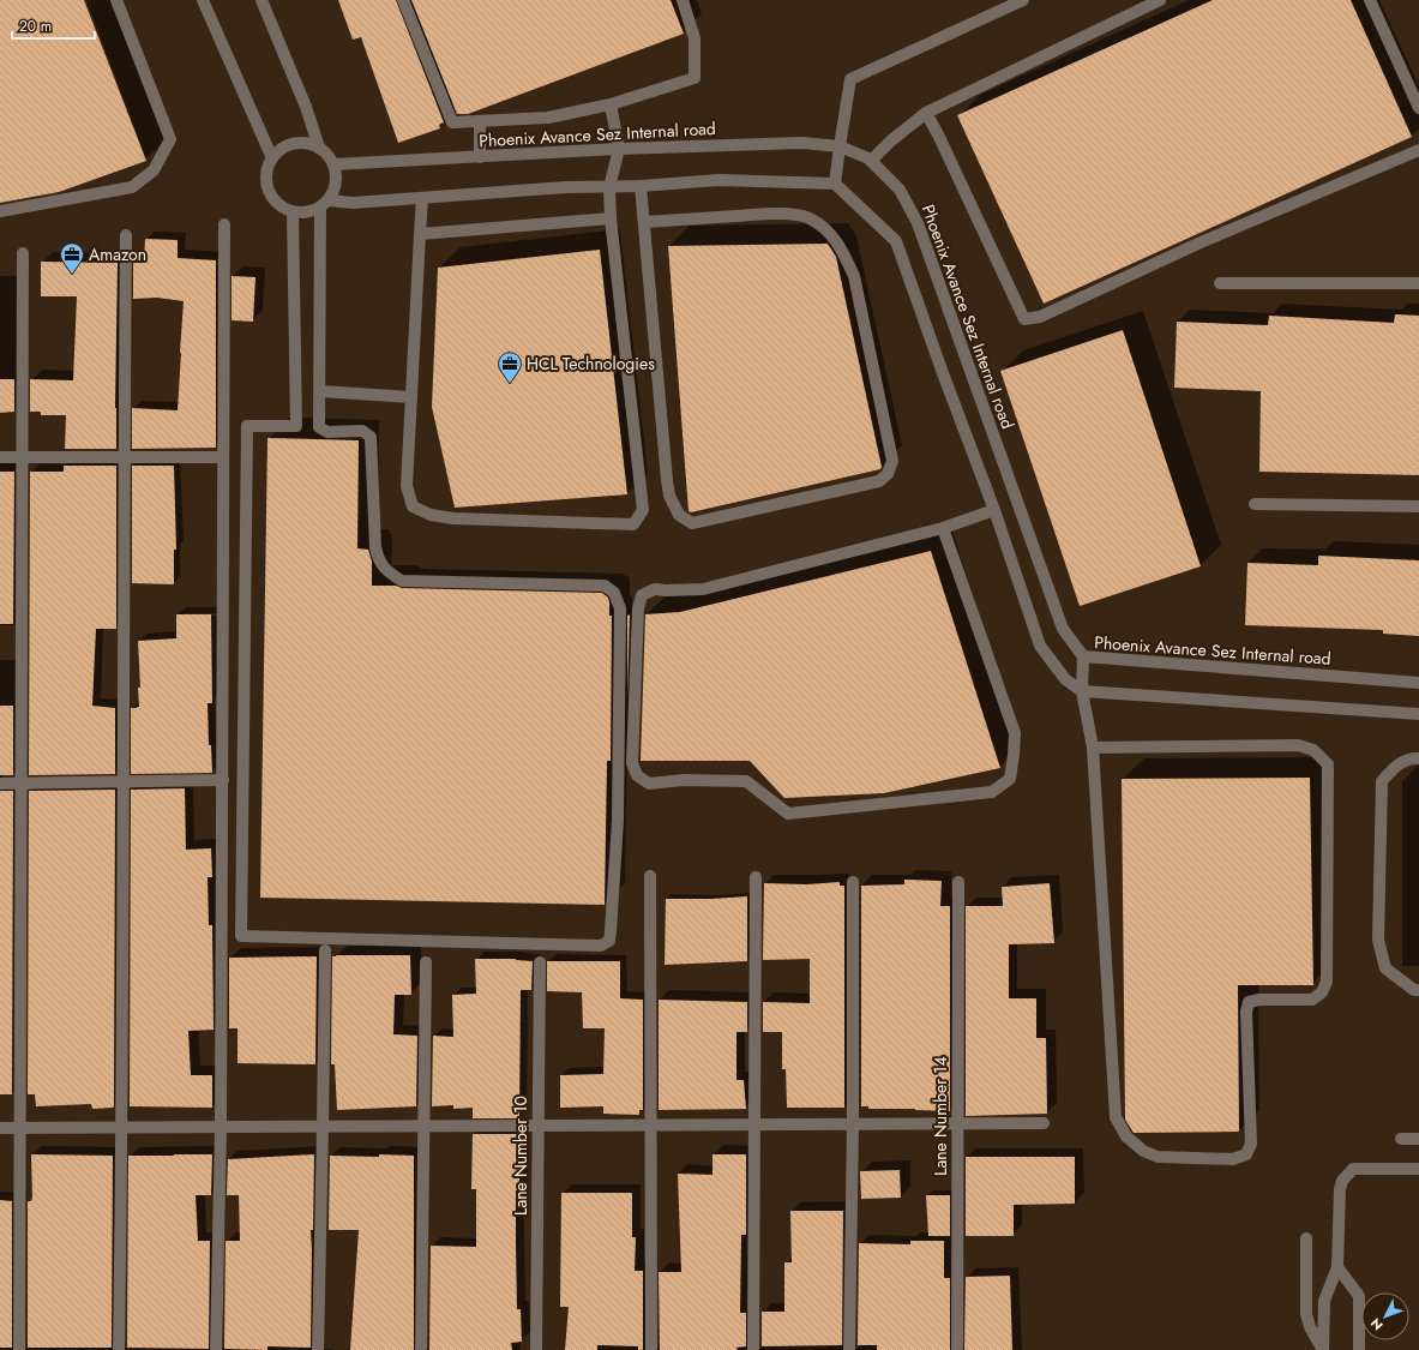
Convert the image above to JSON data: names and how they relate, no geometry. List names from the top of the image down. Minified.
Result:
{"streets":{"street":["Phoenix Avance Sez Internal road","Lane Number 14","Lane Number 10"]},"places":{"office":["Amazon","HCL Technologies"]},"scale_bar":"20 m","north":"bottom left"}
